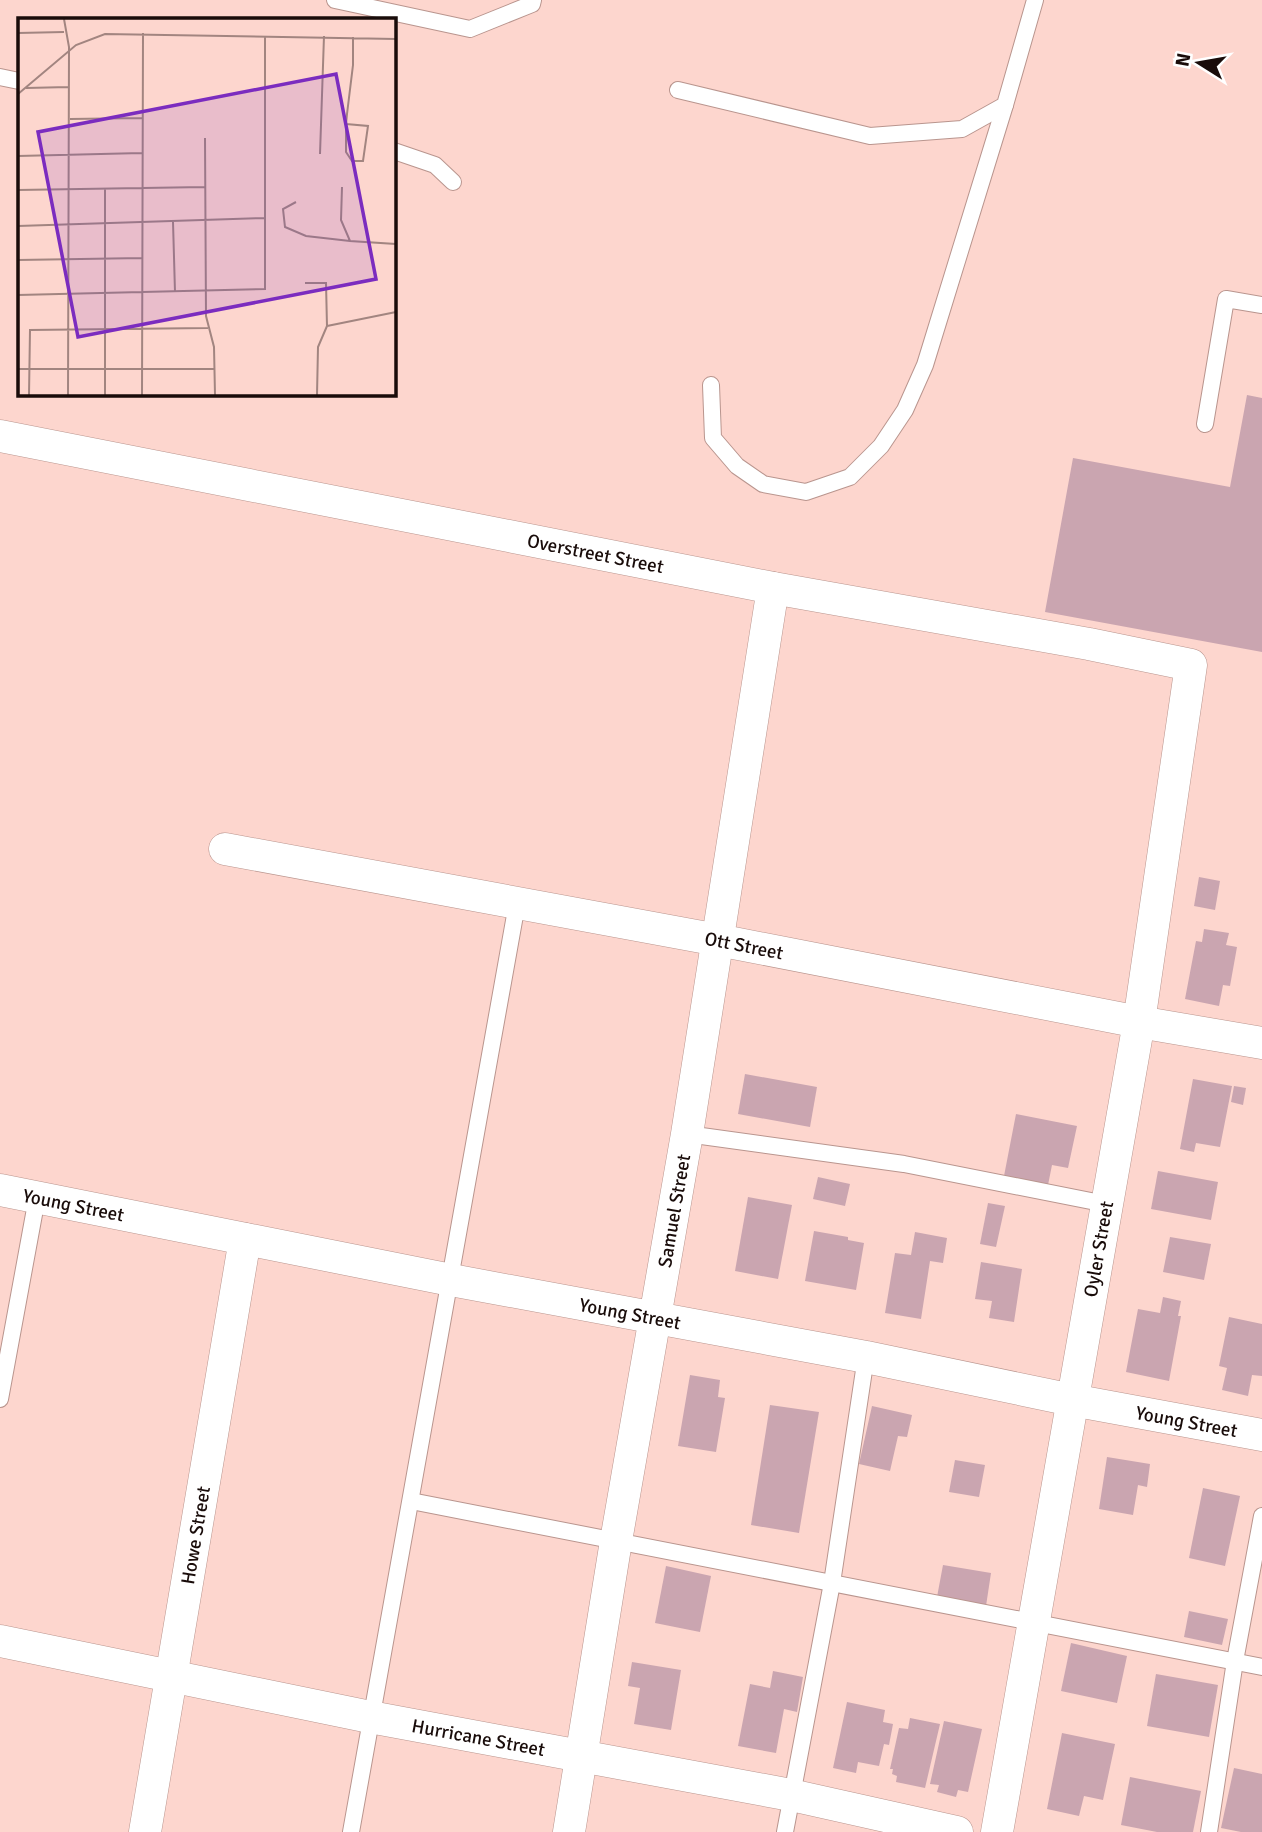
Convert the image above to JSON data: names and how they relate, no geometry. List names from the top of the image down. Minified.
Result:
{"streets":{"street":["Overstreet Street","Ott Street","Young Street","Samuel Street","Oyler Street","Howe Street","Hurricane Street"]},"crossings":[["Overstreet Street","Samuel Street"],["Overstreet Street","Oyler Street"],["Ott Street","Samuel Street"],["Ott Street","Oyler Street"],["Young Street","Samuel Street"],["Young Street","Oyler Street"],["Young Street","Howe Street"],["Samuel Street","Hurricane Street"],["Howe Street","Hurricane Street"]],"north":"left"}
